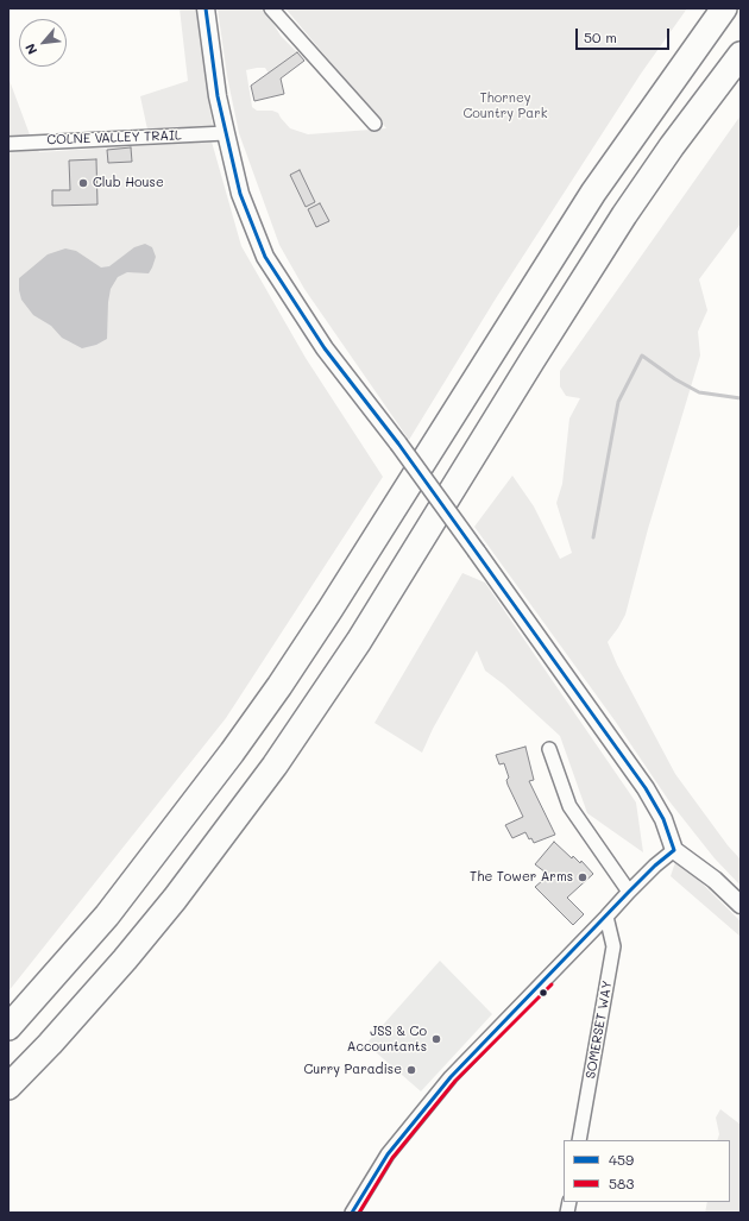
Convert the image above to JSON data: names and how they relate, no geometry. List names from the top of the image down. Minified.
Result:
{"streets":{"street":["COLNE VALLEY TRAIL","SOMERSET WAY"]},"parks":["Thorney Country Park"],"places":["Club House","The Tower Arms","JSS & Co Accountants","Curry Paradise"],"lines":["transit line 459","transit line 583"],"legend":["459","583"],"scale_bar":"50 m","north":"bottom left"}
